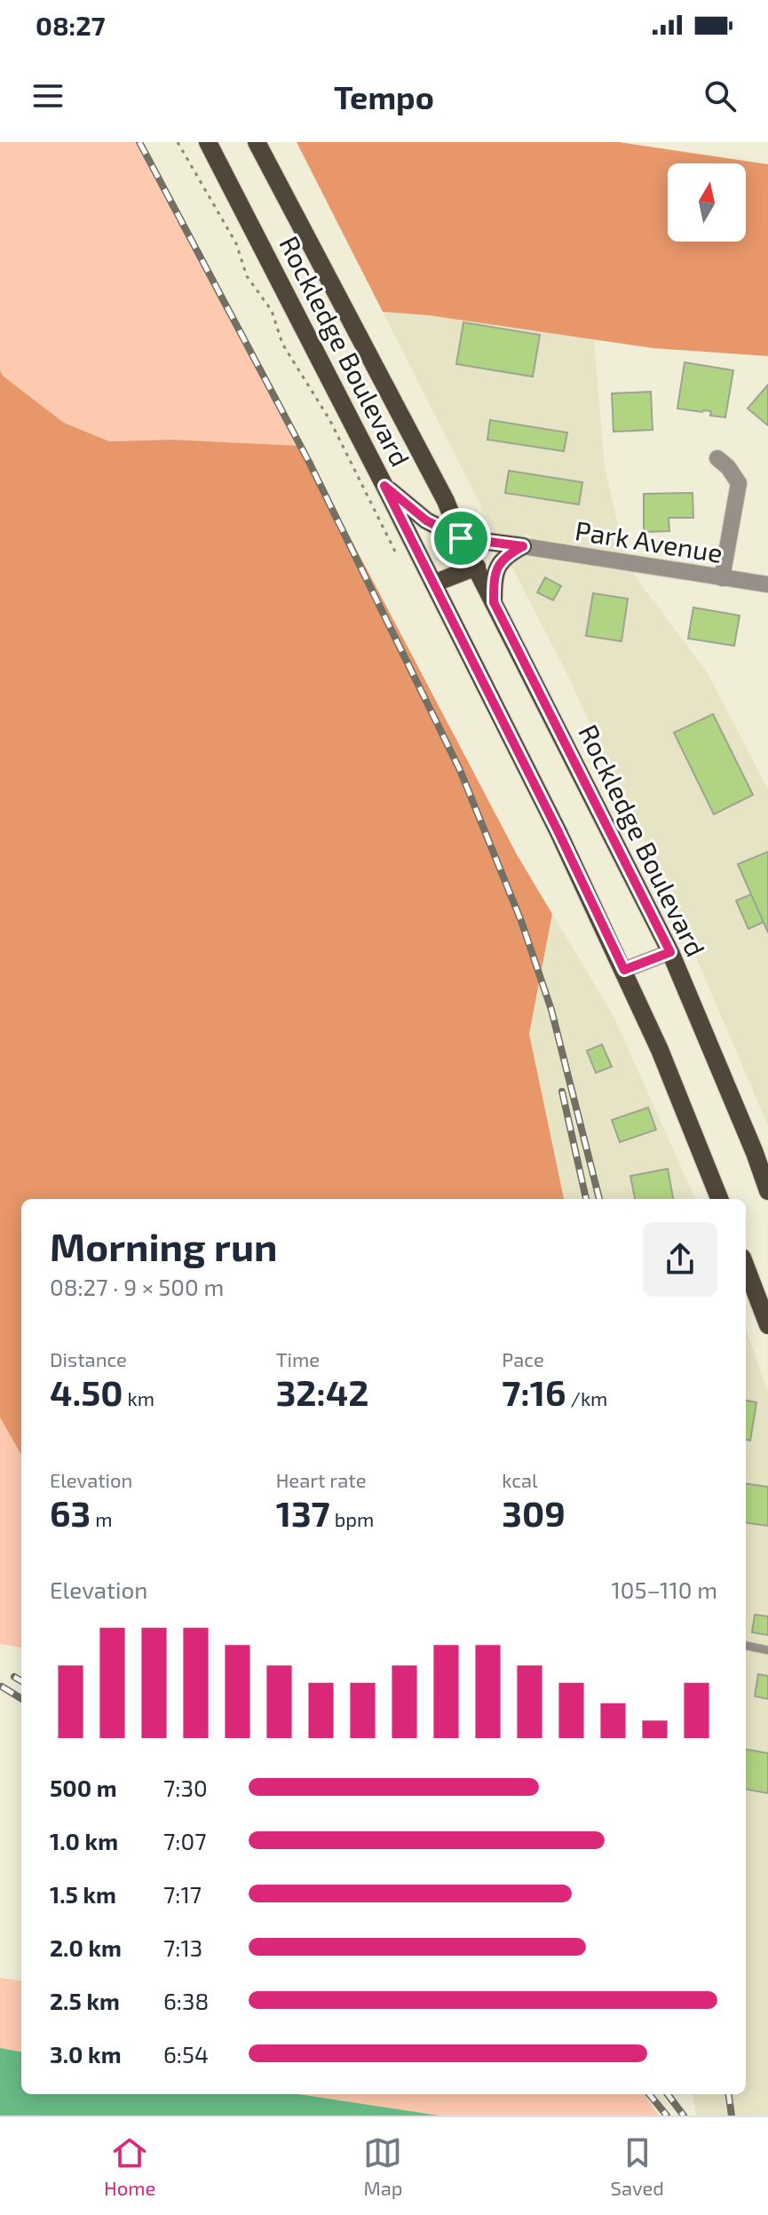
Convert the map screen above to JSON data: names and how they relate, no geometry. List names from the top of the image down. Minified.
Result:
{"streets":{"main road":["Rockledge Boulevard"],"street":["Park Avenue"]},"north":"top","page":{"status":"08:27","header":"Tempo","heading":["Morning run","08:27 · 9 × 500 m"],"stats":[["Distance","4.50 km"],["Time","32:42"],["Pace","7:16 /km"],["Elevation","63 m"],["Heart rate","137 bpm"],["kcal","309"]],"chart":["Elevation","105–110 m"],"list":[{"name":"500 m","note":"7:30"},{"name":"1.0 km","note":"7:07"},{"name":"1.5 km","note":"7:17"},{"name":"2.0 km","note":"7:13"},{"name":"2.5 km","note":"6:38"},{"name":"3.0 km","note":"6:54"}],"tabs":["Home","Map","Saved"]}}
